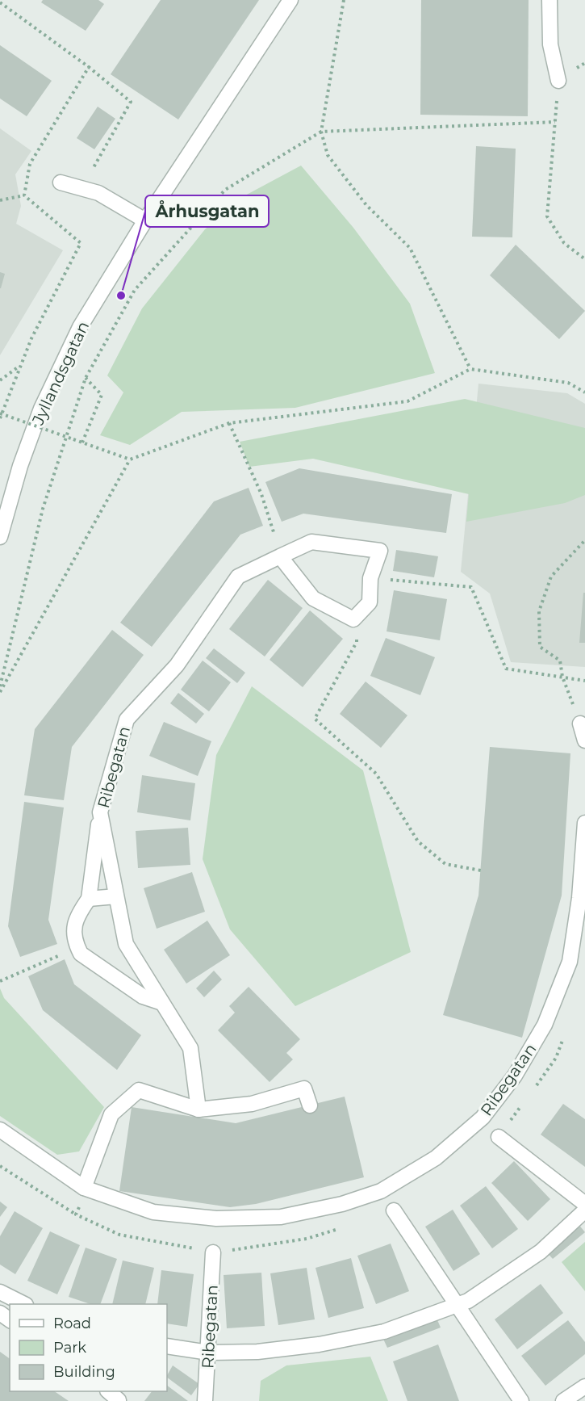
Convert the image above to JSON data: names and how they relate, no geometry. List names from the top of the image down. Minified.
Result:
{"streets":{"street":["Jyllandsgatan","Ribegatan"]},"places":["Århusgatan"],"legend":["Road","Park","Building"]}
